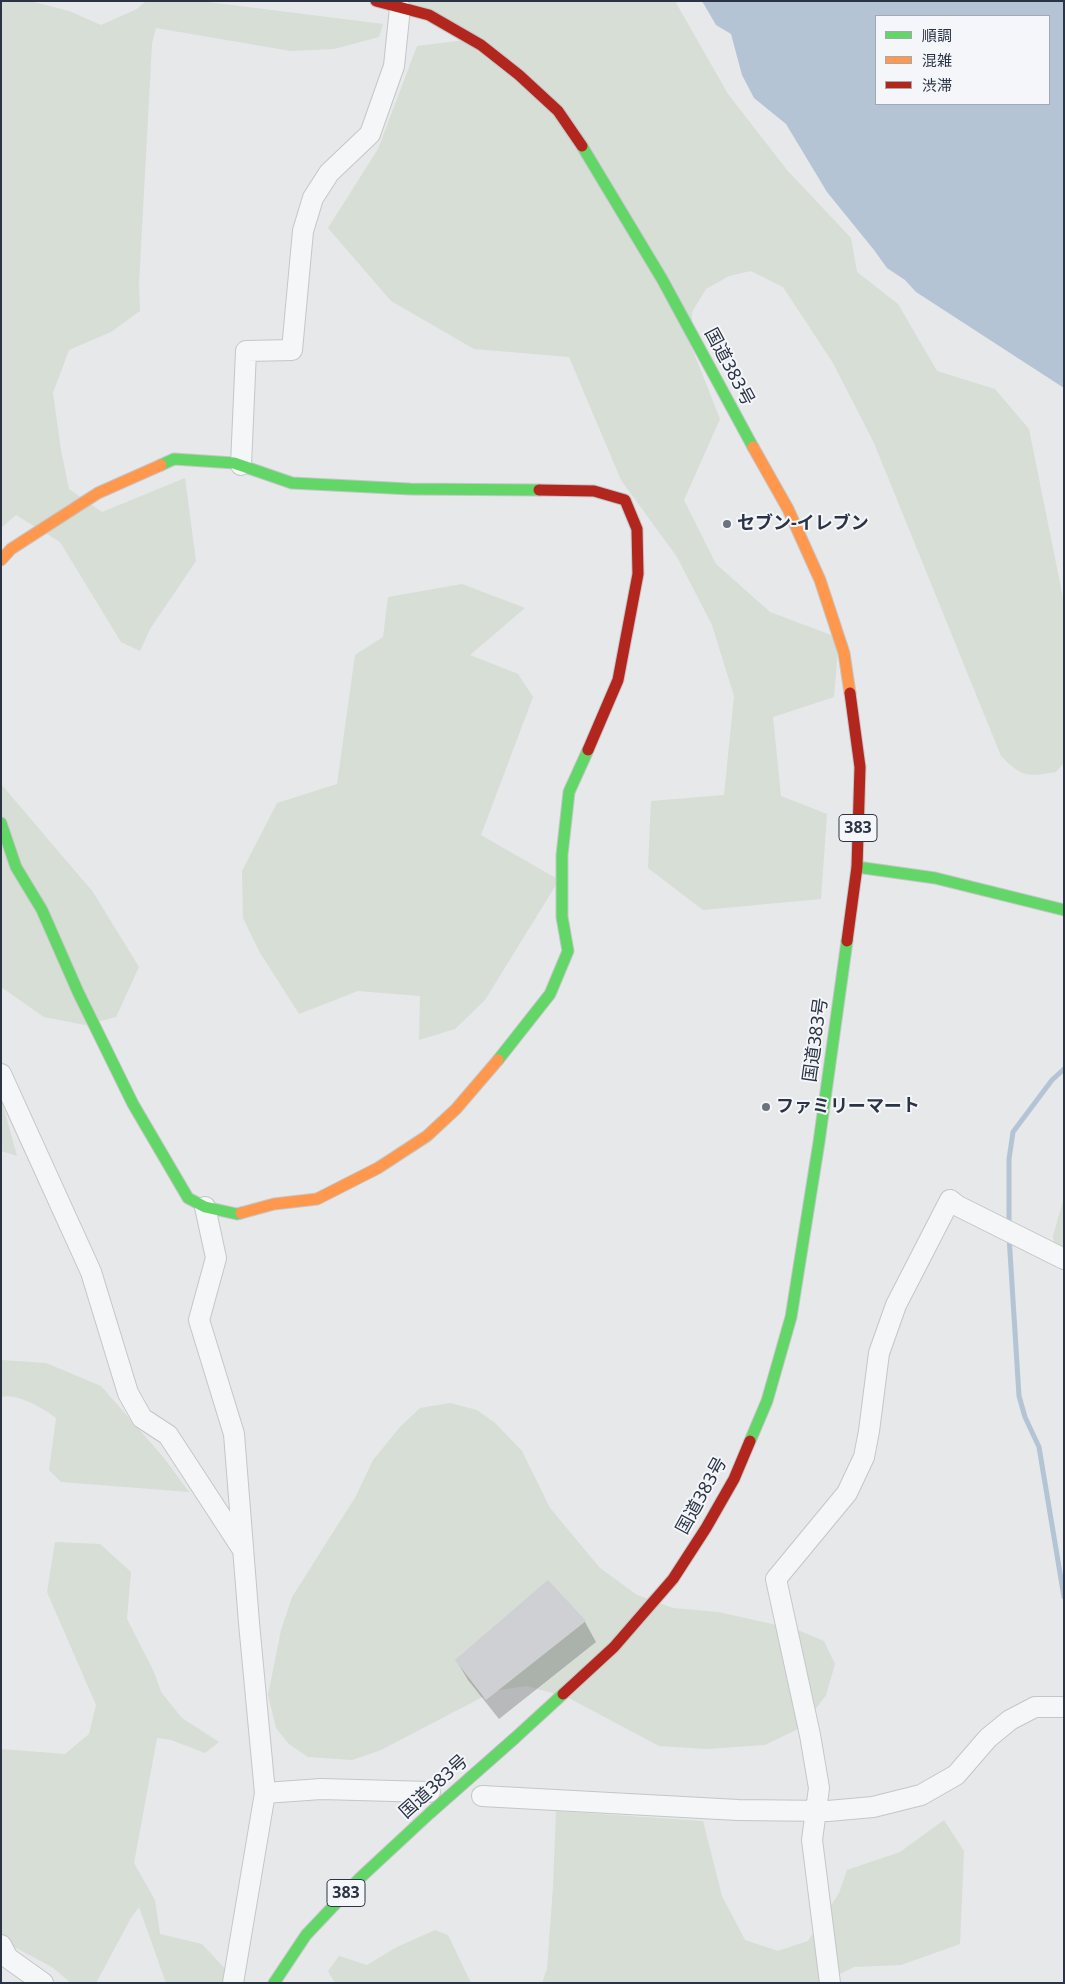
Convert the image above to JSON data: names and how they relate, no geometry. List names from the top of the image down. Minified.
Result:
{"streets":{"main road":["国道383号","383"]},"crossings":[["国道383号","383"]],"places":["セブン-イレブン","ファミリーマート"],"legend":["順調","混雑","渋滞"]}
